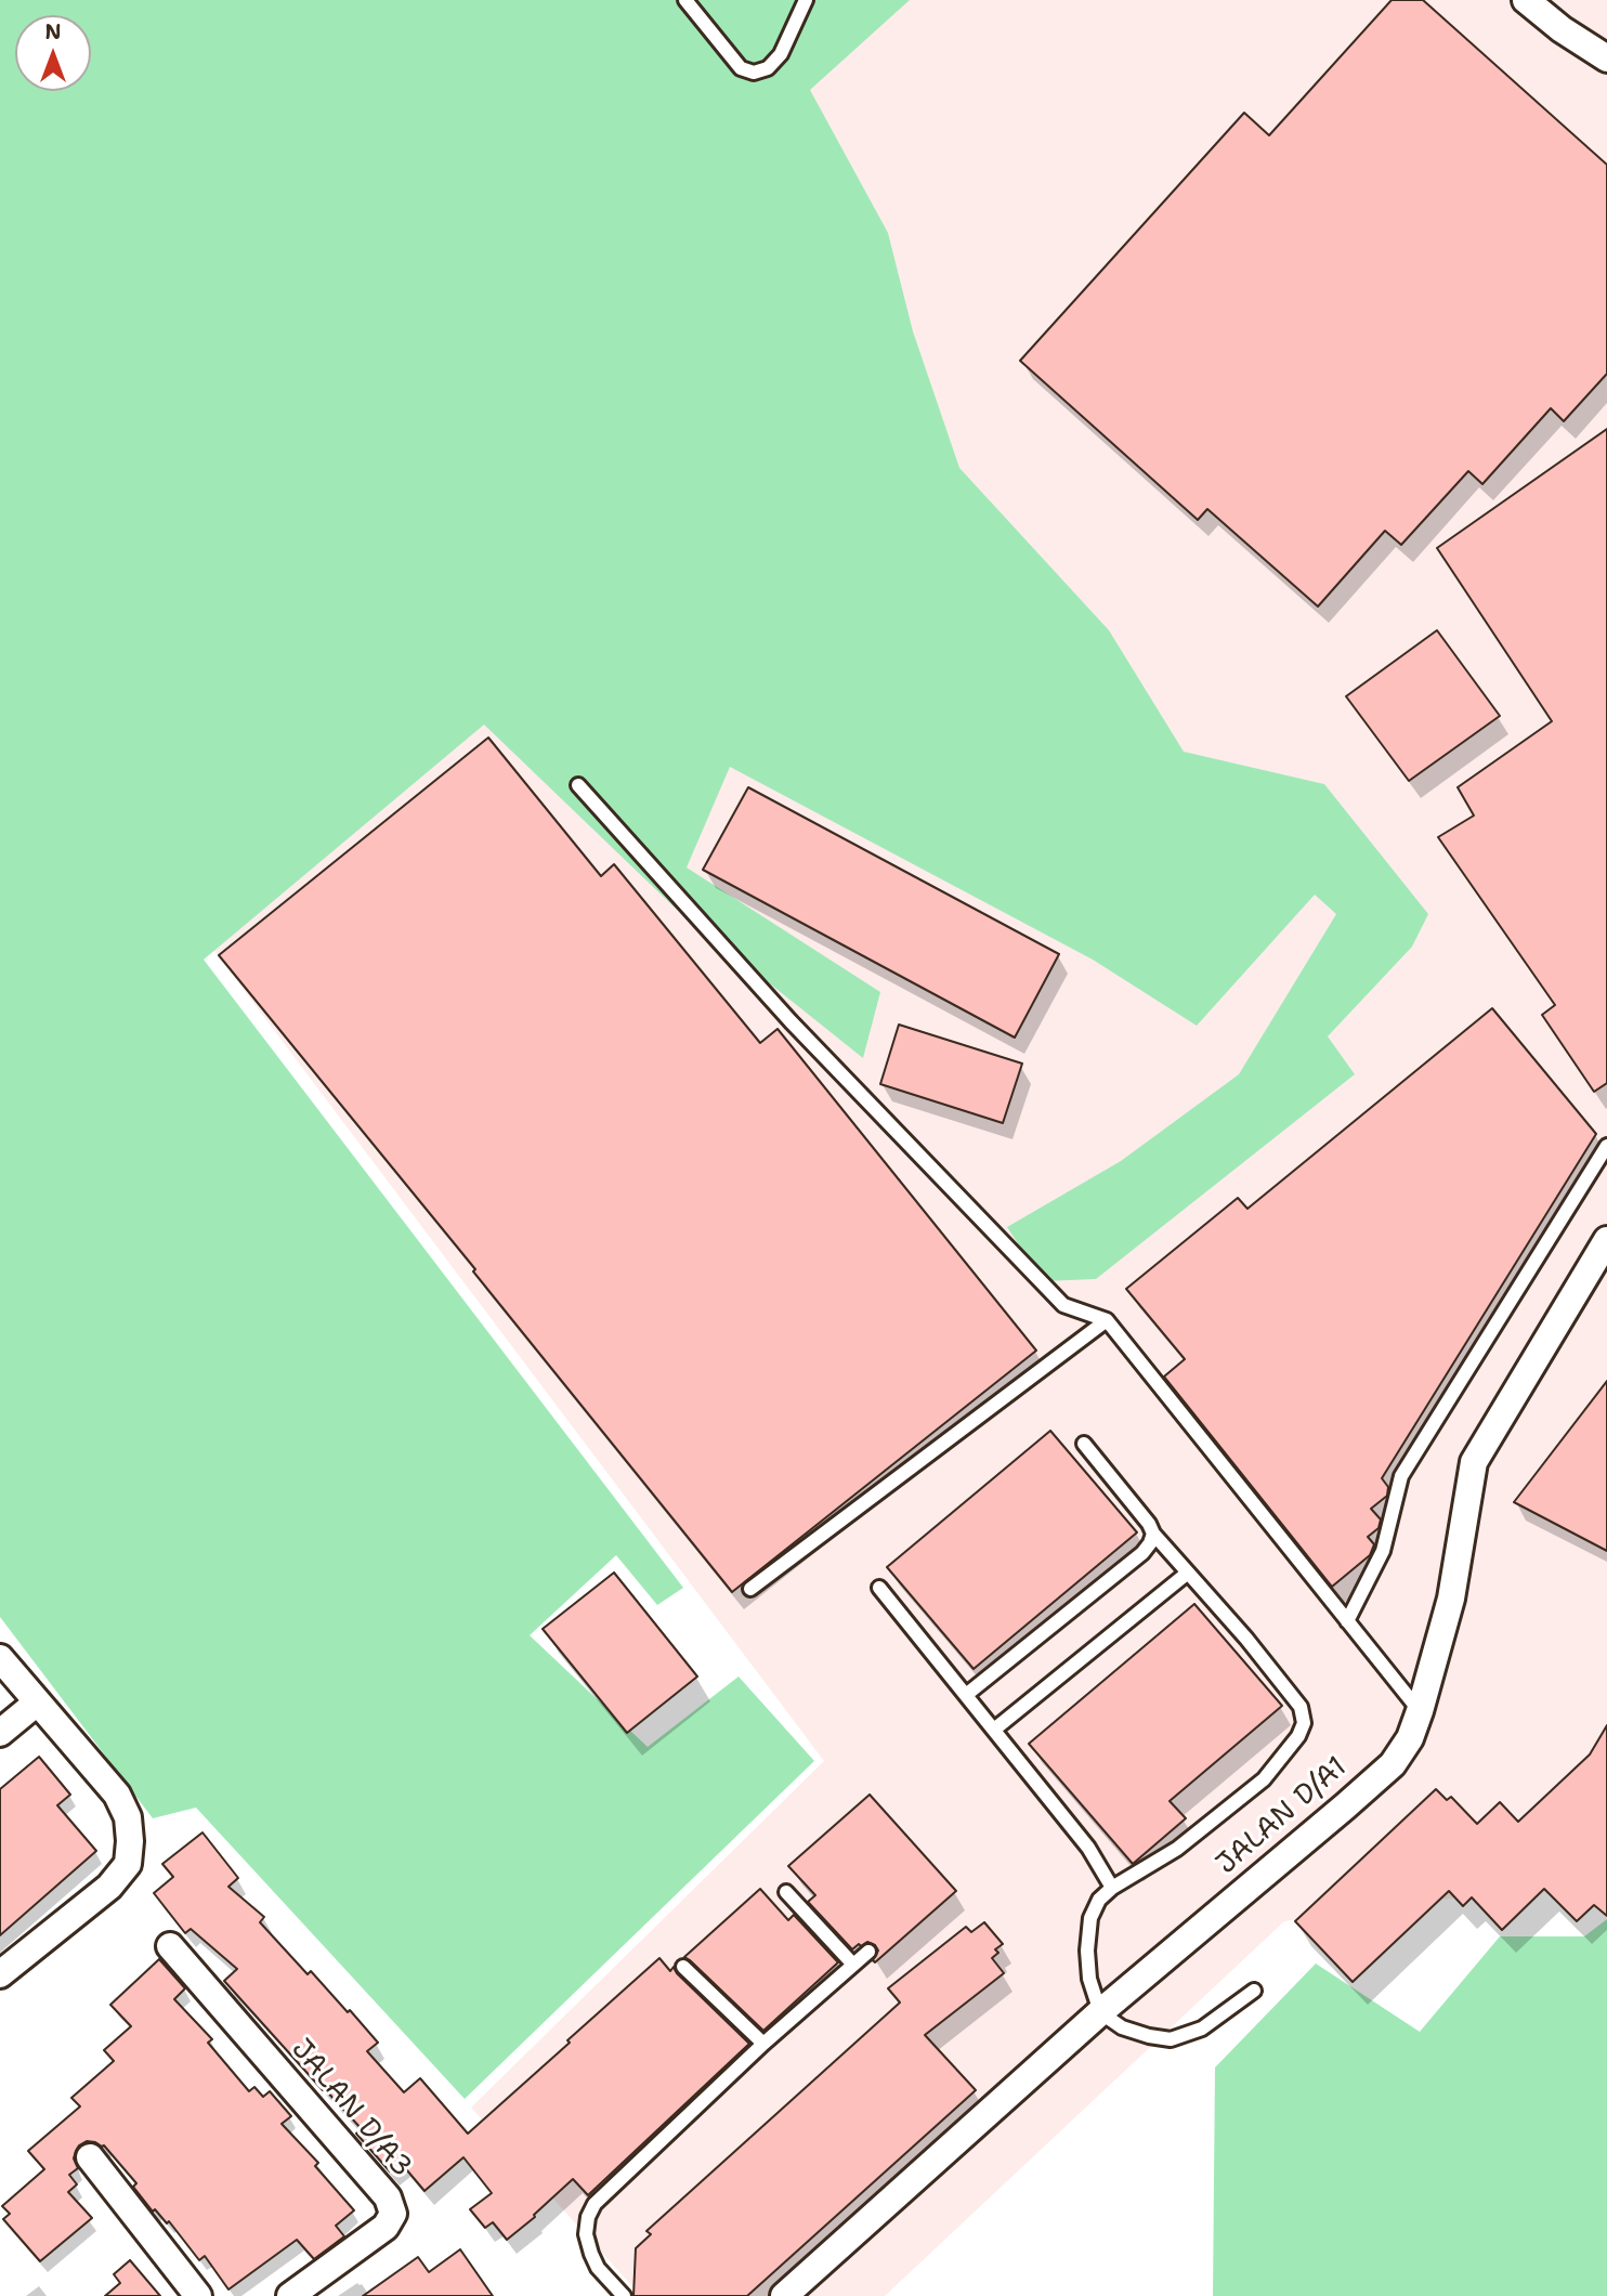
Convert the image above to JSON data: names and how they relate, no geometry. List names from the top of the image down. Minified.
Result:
{"streets":{"street":["JALAN D/A1","JALAN D/A3"]},"north":"top"}
